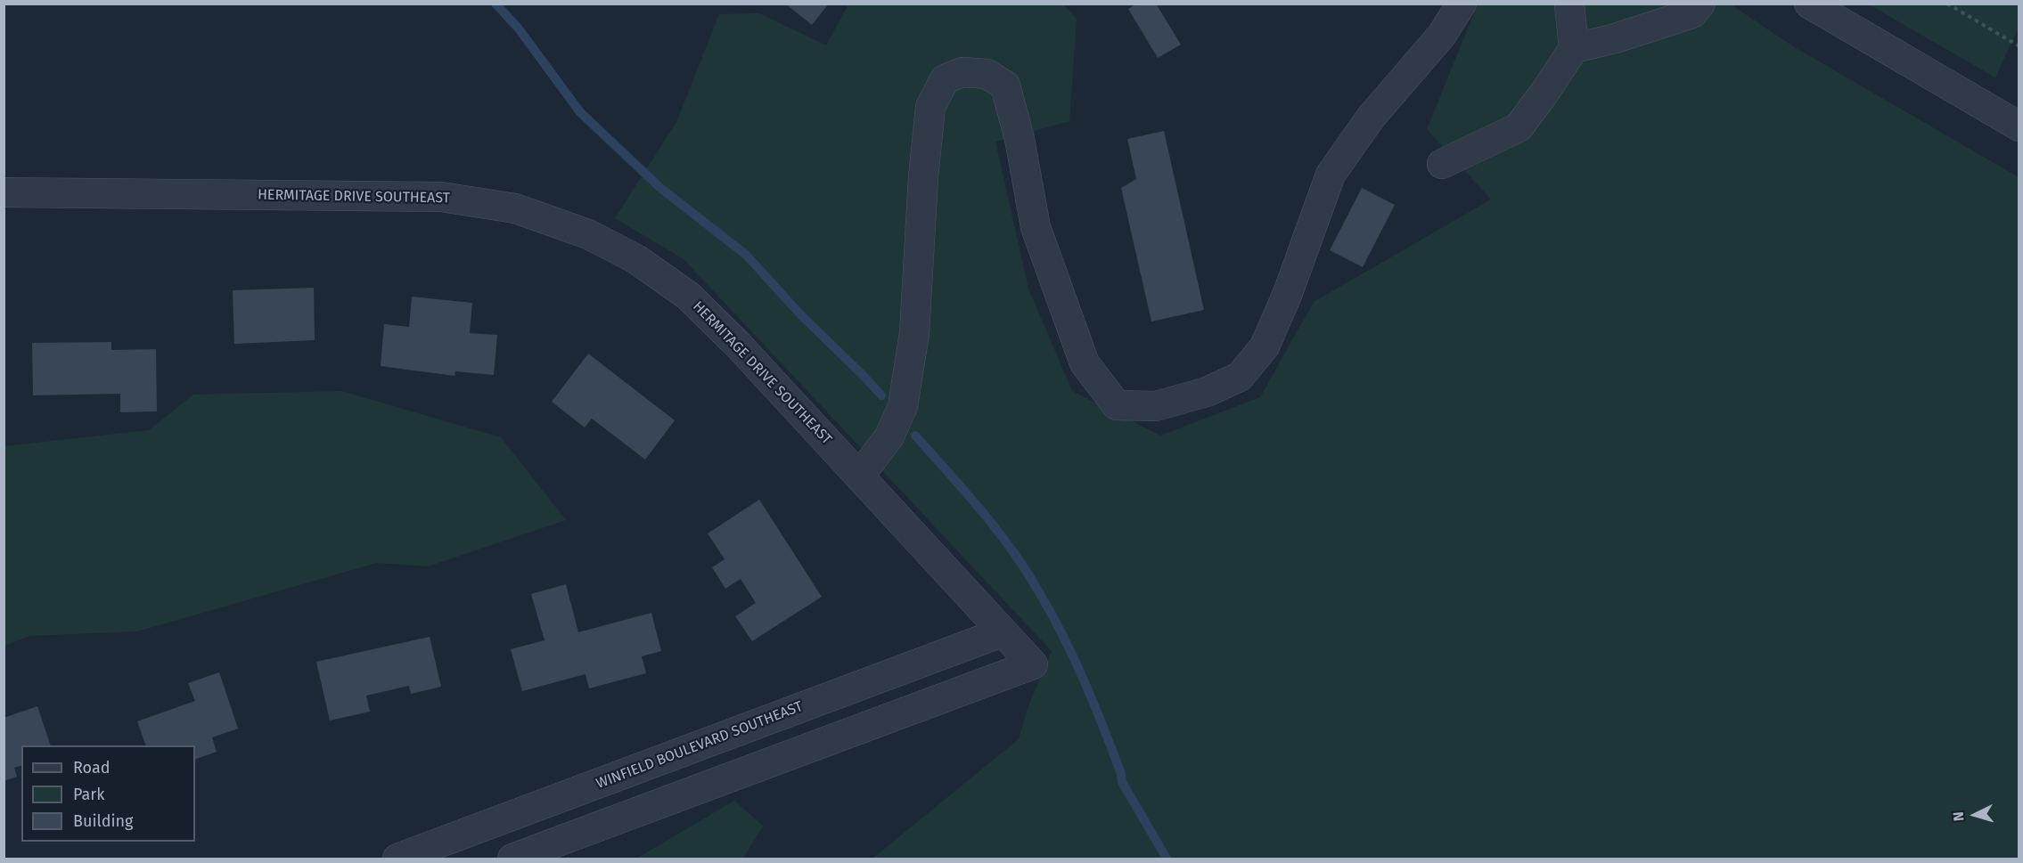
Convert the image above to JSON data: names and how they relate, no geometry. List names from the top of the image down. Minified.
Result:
{"streets":{"street":["HERMITAGE DRIVE SOUTHEAST","WINFIELD BOULEVARD SOUTHEAST"]},"crossings":[["HERMITAGE DRIVE SOUTHEAST","WINFIELD BOULEVARD SOUTHEAST"]],"legend":["Road","Park","Building"],"north":"left"}
